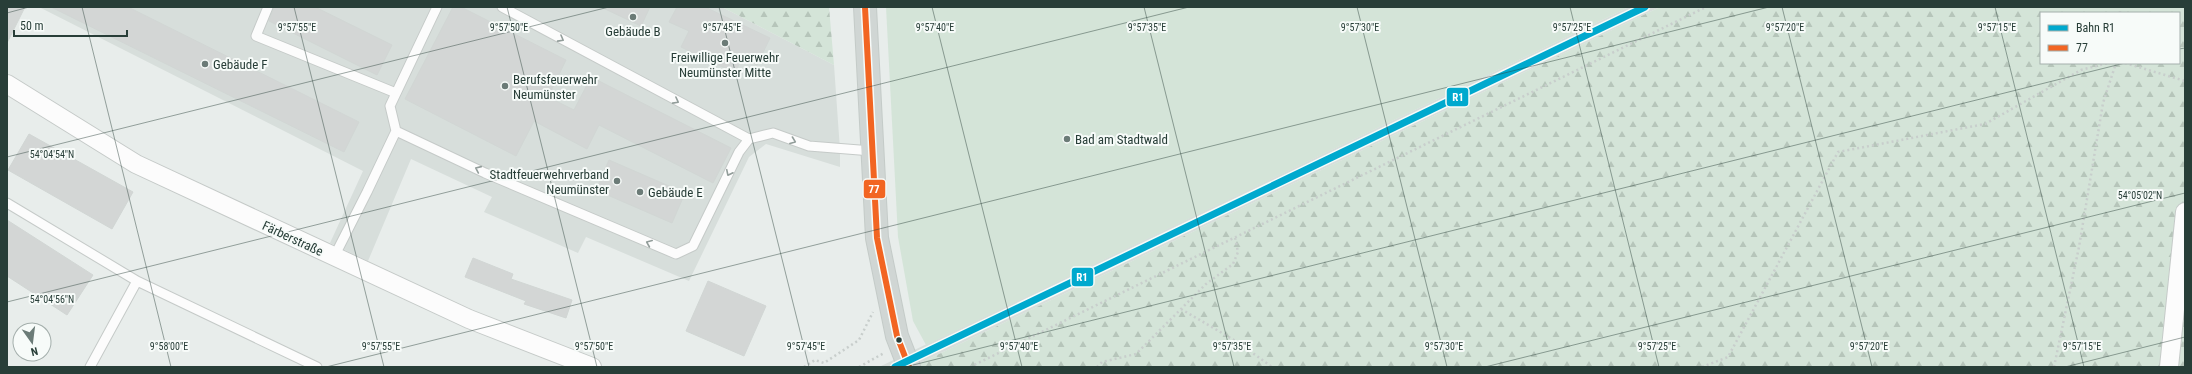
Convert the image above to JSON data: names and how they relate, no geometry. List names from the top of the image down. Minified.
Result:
{"streets":{"street":["Färberstraße"]},"places":["Gebäude B","Freiwillige Feuerwehr Neumünster Mitte","Gebäude F","Berufsfeuerwehr Neumünster","Bad am Stadtwald","Stadtfeuerwehrverband Neumünster","Gebäude E"],"lines":["rail line R1","transit line 77"],"legend":["Bahn R1","77"],"scale_bar":"50 m","north":"bottom","coordinates":["9°57'25\"E","9°57'20\"E","9°57'55\"E","9°57'50\"E","9°57'45\"E","9°57'40\"E","9°57'35\"E","9°57'30\"E","9°57'15\"E","54°04'54\"N","54°05'02\"N","54°04'56\"N","9°58'00\"E"]}
